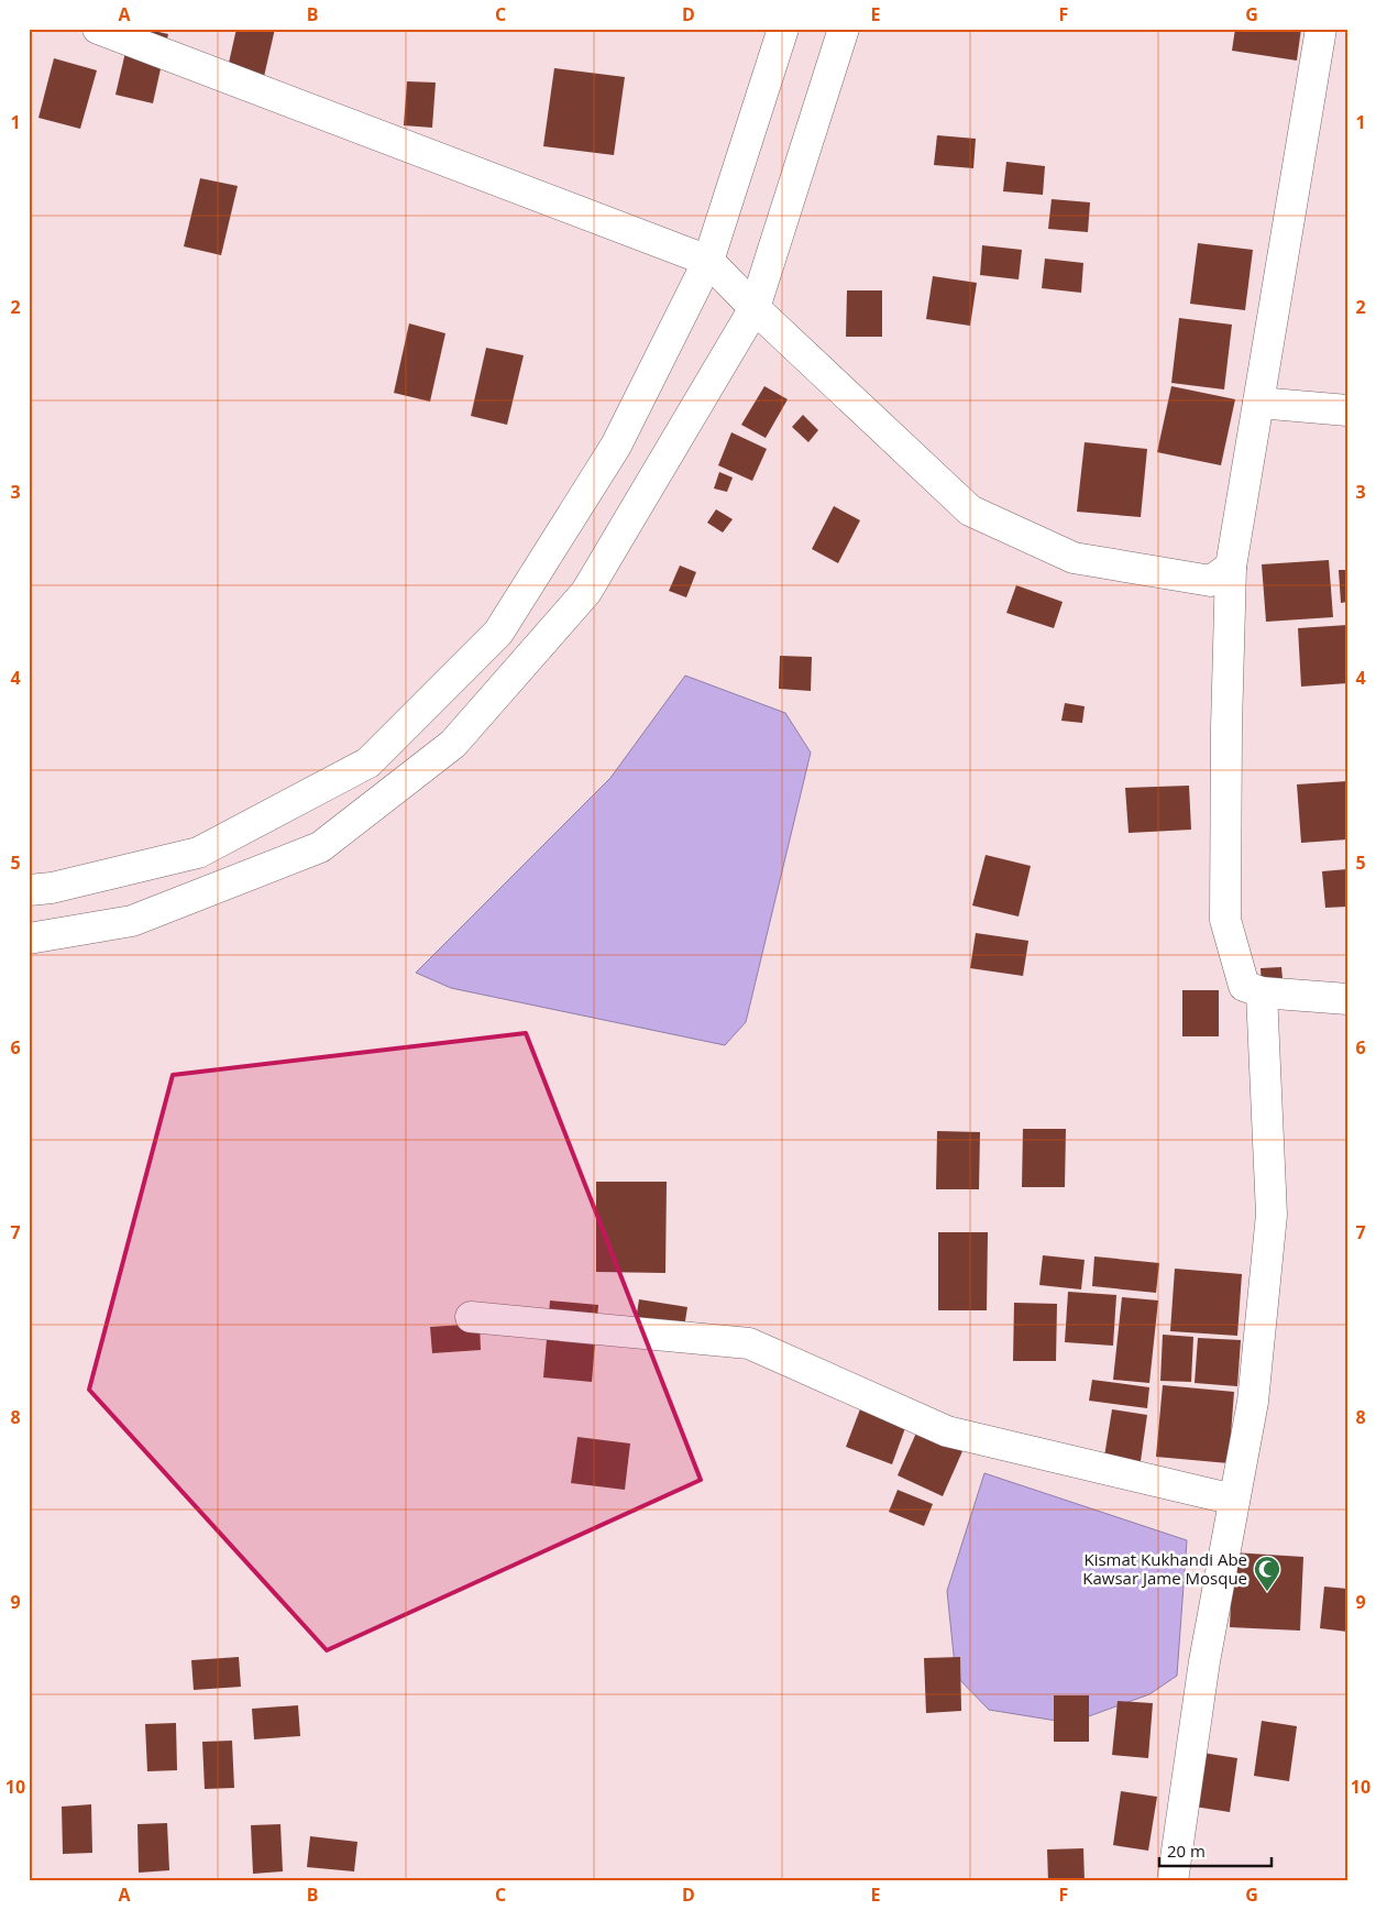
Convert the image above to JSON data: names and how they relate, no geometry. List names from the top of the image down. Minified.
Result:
{"places":{"mosque":["Kismat Kukhandi Abe Kawsar Jame Mosque"]},"scale_bar":"20 m","grid":{"columns":["A","B","C","D","E","F","G"],"rows":["1","2","3","4","5","6","7","8","9","10"]}}
